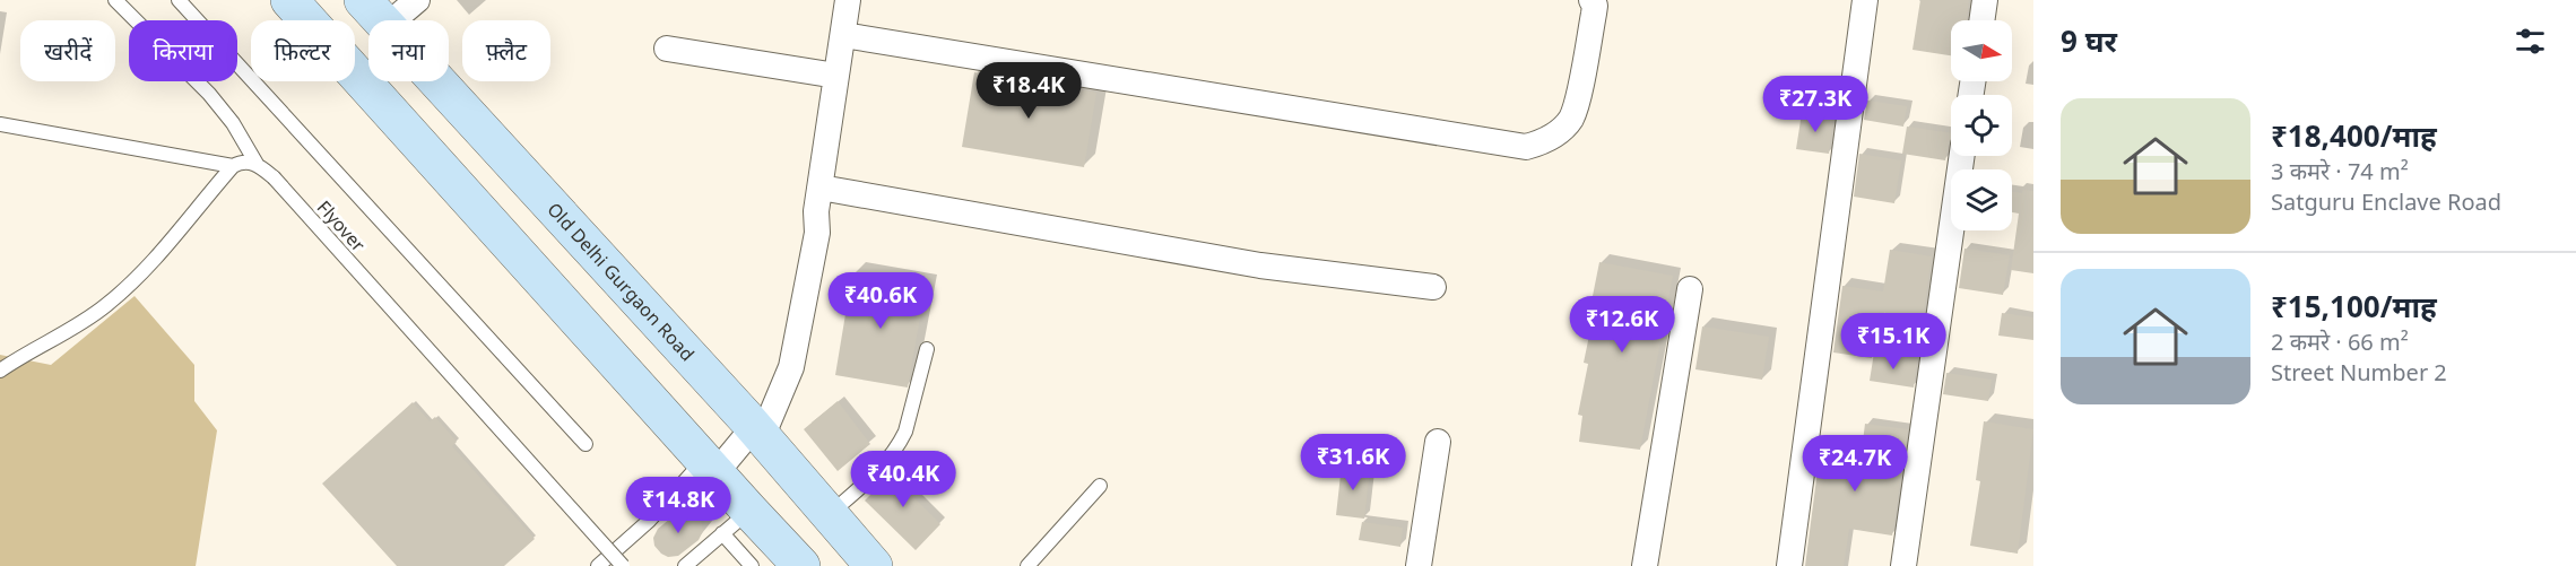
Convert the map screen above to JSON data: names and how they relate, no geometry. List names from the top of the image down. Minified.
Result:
{"streets":{"main road":["Old Delhi Gurgaon Road"],"lane":["Flyover"]},"north":"right","page":{"heading":"9 घर","chip":["खरीदें","किराया","फ़िल्टर","नया","फ़्लैट"],"price":["₹18.4K","₹27.3K","₹40.6K","₹12.6K","₹15.1K","₹31.6K","₹24.7K","₹40.4K","₹14.8K"],"list":[{"name":"₹18,400/माह","note":"3 कमरे · 74 m² · Satguru Enclave Road"},{"name":"₹15,100/माह","note":"2 कमरे · 66 m² · Street Number 2"}]}}
